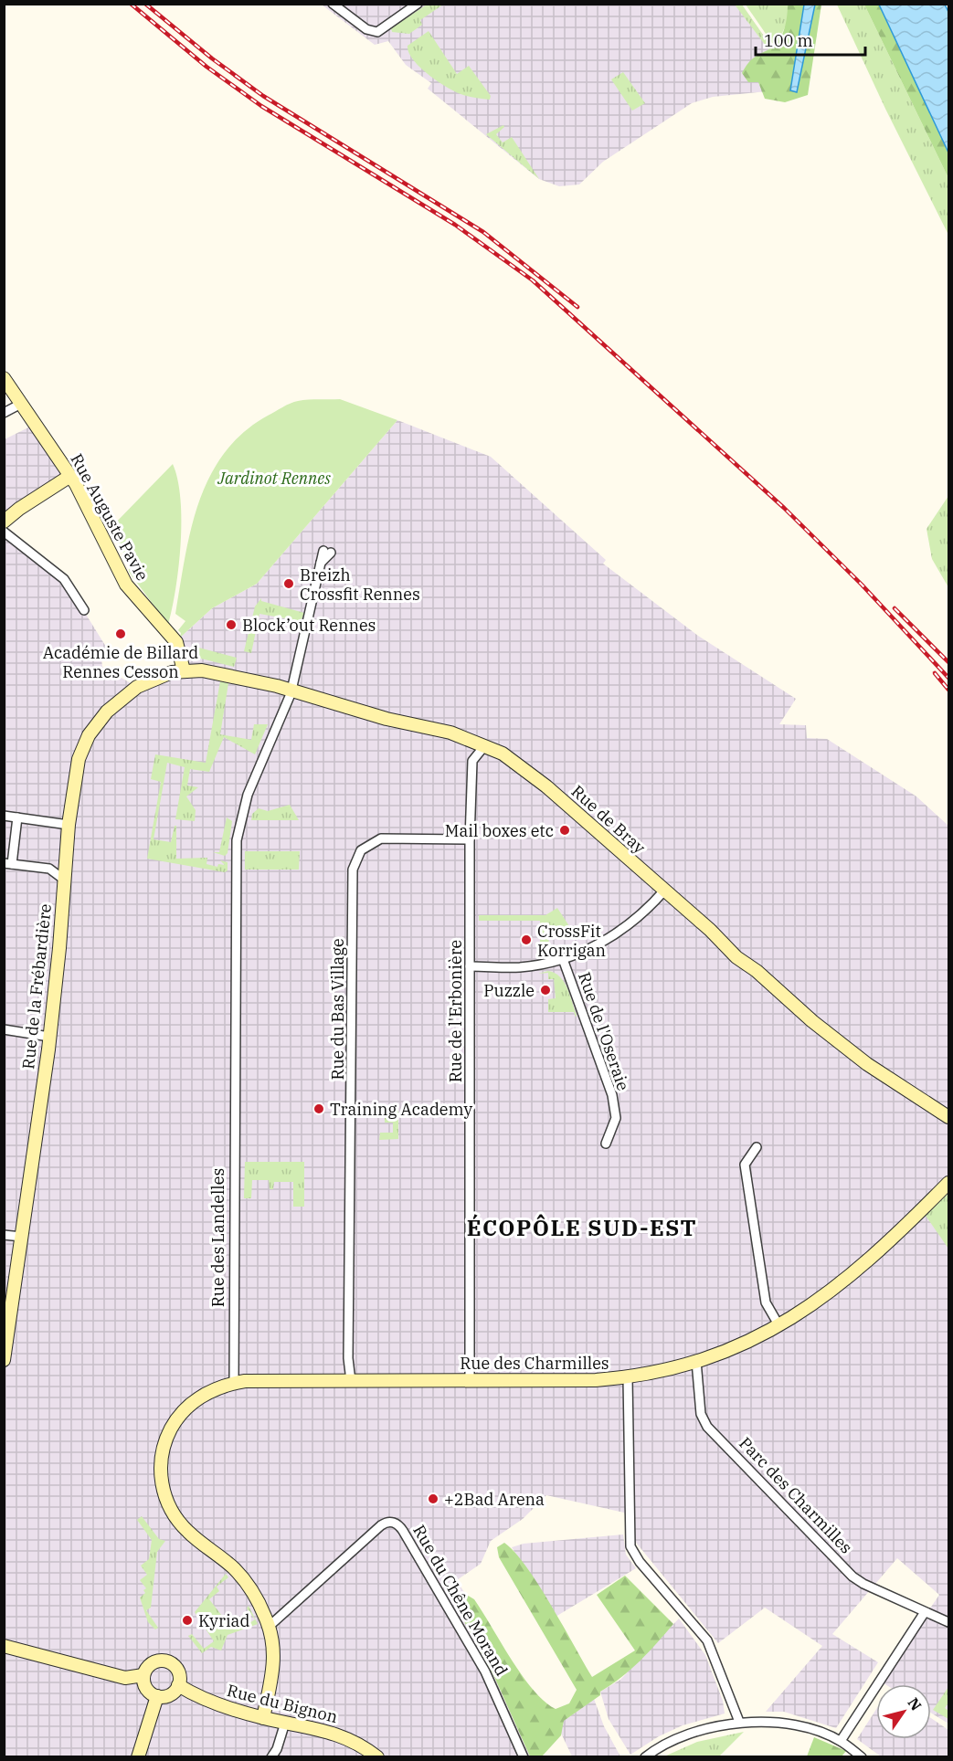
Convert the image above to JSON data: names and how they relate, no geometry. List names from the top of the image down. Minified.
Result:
{"streets":{"street":["Rue Auguste Pavie","Rue de Bray","Rue de la Frébardière","Rue du Bas Village","Rue de l'Erbonière","Rue de l'Oseraie","Rue des Landelles","Rue des Charmilles","Parc des Charmilles","Rue du Chêne Morand","Rue du Bignon"]},"crossings":[["Rue Auguste Pavie","Rue de Bray"],["Rue Auguste Pavie","Rue de la Frébardière"],["Rue de Bray","Rue de la Frébardière"],["Rue de Bray","Rue de l'Erbonière"],["Rue de Bray","Rue de l'Oseraie"],["Rue de Bray","Rue des Landelles"],["Rue du Bas Village","Rue de l'Erbonière"],["Rue du Bas Village","Rue des Charmilles"],["Rue de l'Erbonière","Rue de l'Oseraie"],["Rue de l'Erbonière","Rue des Charmilles"],["Rue des Landelles","Rue des Charmilles"],["Rue des Charmilles","Parc des Charmilles"]],"districts":["ÉCOPÔLE SUD-EST"],"parks":["Jardinot Rennes"],"places":["Breizh Crossfit Rennes","Block’out Rennes","Académie de Billard Rennes Cesson","Mail boxes etc","CrossFit Korrigan","Puzzle","Training Academy","+2Bad Arena","Kyriad"],"scale_bar":"100 m","north":"top right"}
